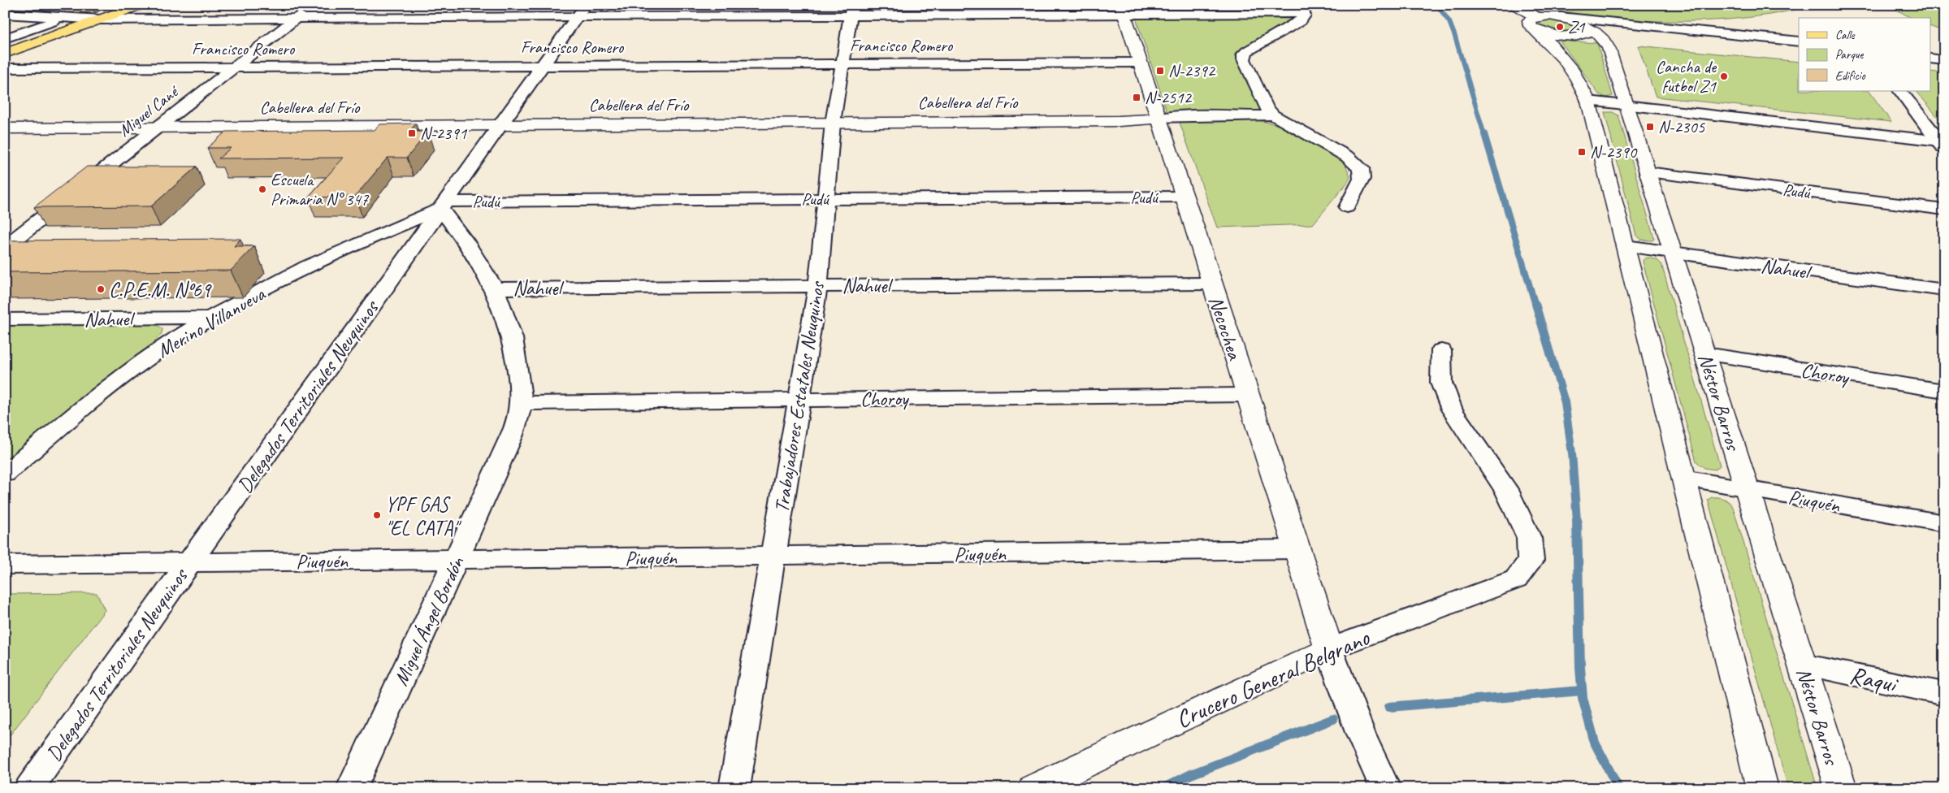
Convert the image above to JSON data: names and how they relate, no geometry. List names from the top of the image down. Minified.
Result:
{"streets":{"street":["Francisco Romero","Cabellera del Frío","Miguel Cané","Pudú","Nahuel","Merino Villanueva","Necochea","Choroy","Delegados Territoriales Neuquinos","Trabajadores Estatales Neuquinos","Néstor Barros","Piuquén","Miguel Ángel Bordón","Crucero General Belgrano","Raqui"]},"crossings":[["Francisco Romero","Miguel Cané"],["Francisco Romero","Necochea"],["Francisco Romero","Delegados Territoriales Neuquinos"],["Francisco Romero","Trabajadores Estatales Neuquinos"],["Cabellera del Frío","Miguel Cané"],["Cabellera del Frío","Necochea"],["Cabellera del Frío","Delegados Territoriales Neuquinos"],["Cabellera del Frío","Trabajadores Estatales Neuquinos"],["Pudú","Merino Villanueva"],["Pudú","Necochea"],["Pudú","Delegados Territoriales Neuquinos"],["Pudú","Trabajadores Estatales Neuquinos"],["Pudú","Néstor Barros"],["Pudú","Miguel Ángel Bordón"],["Nahuel","Merino Villanueva"],["Nahuel","Necochea"],["Nahuel","Trabajadores Estatales Neuquinos"],["Nahuel","Néstor Barros"],["Nahuel","Miguel Ángel Bordón"],["Merino Villanueva","Delegados Territoriales Neuquinos"],["Merino Villanueva","Miguel Ángel Bordón"],["Necochea","Choroy"],["Necochea","Piuquén"],["Necochea","Crucero General Belgrano"],["Choroy","Trabajadores Estatales Neuquinos"],["Choroy","Néstor Barros"],["Choroy","Miguel Ángel Bordón"],["Delegados Territoriales Neuquinos","Piuquén"],["Delegados Territoriales Neuquinos","Miguel Ángel Bordón"],["Trabajadores Estatales Neuquinos","Piuquén"],["Néstor Barros","Piuquén"],["Néstor Barros","Raqui"],["Piuquén","Miguel Ángel Bordón"]],"places":{"other":["Z1","Cancha de futbol Z1","Escuela Primaria N° 347","C.P.E.M. Nº69","YPF GAS \"EL CATA\""],"transit":["N-2392","N-2512","N-2305","N-2391","N-2390"]},"legend":["Calle","Parque","Edificio"]}
